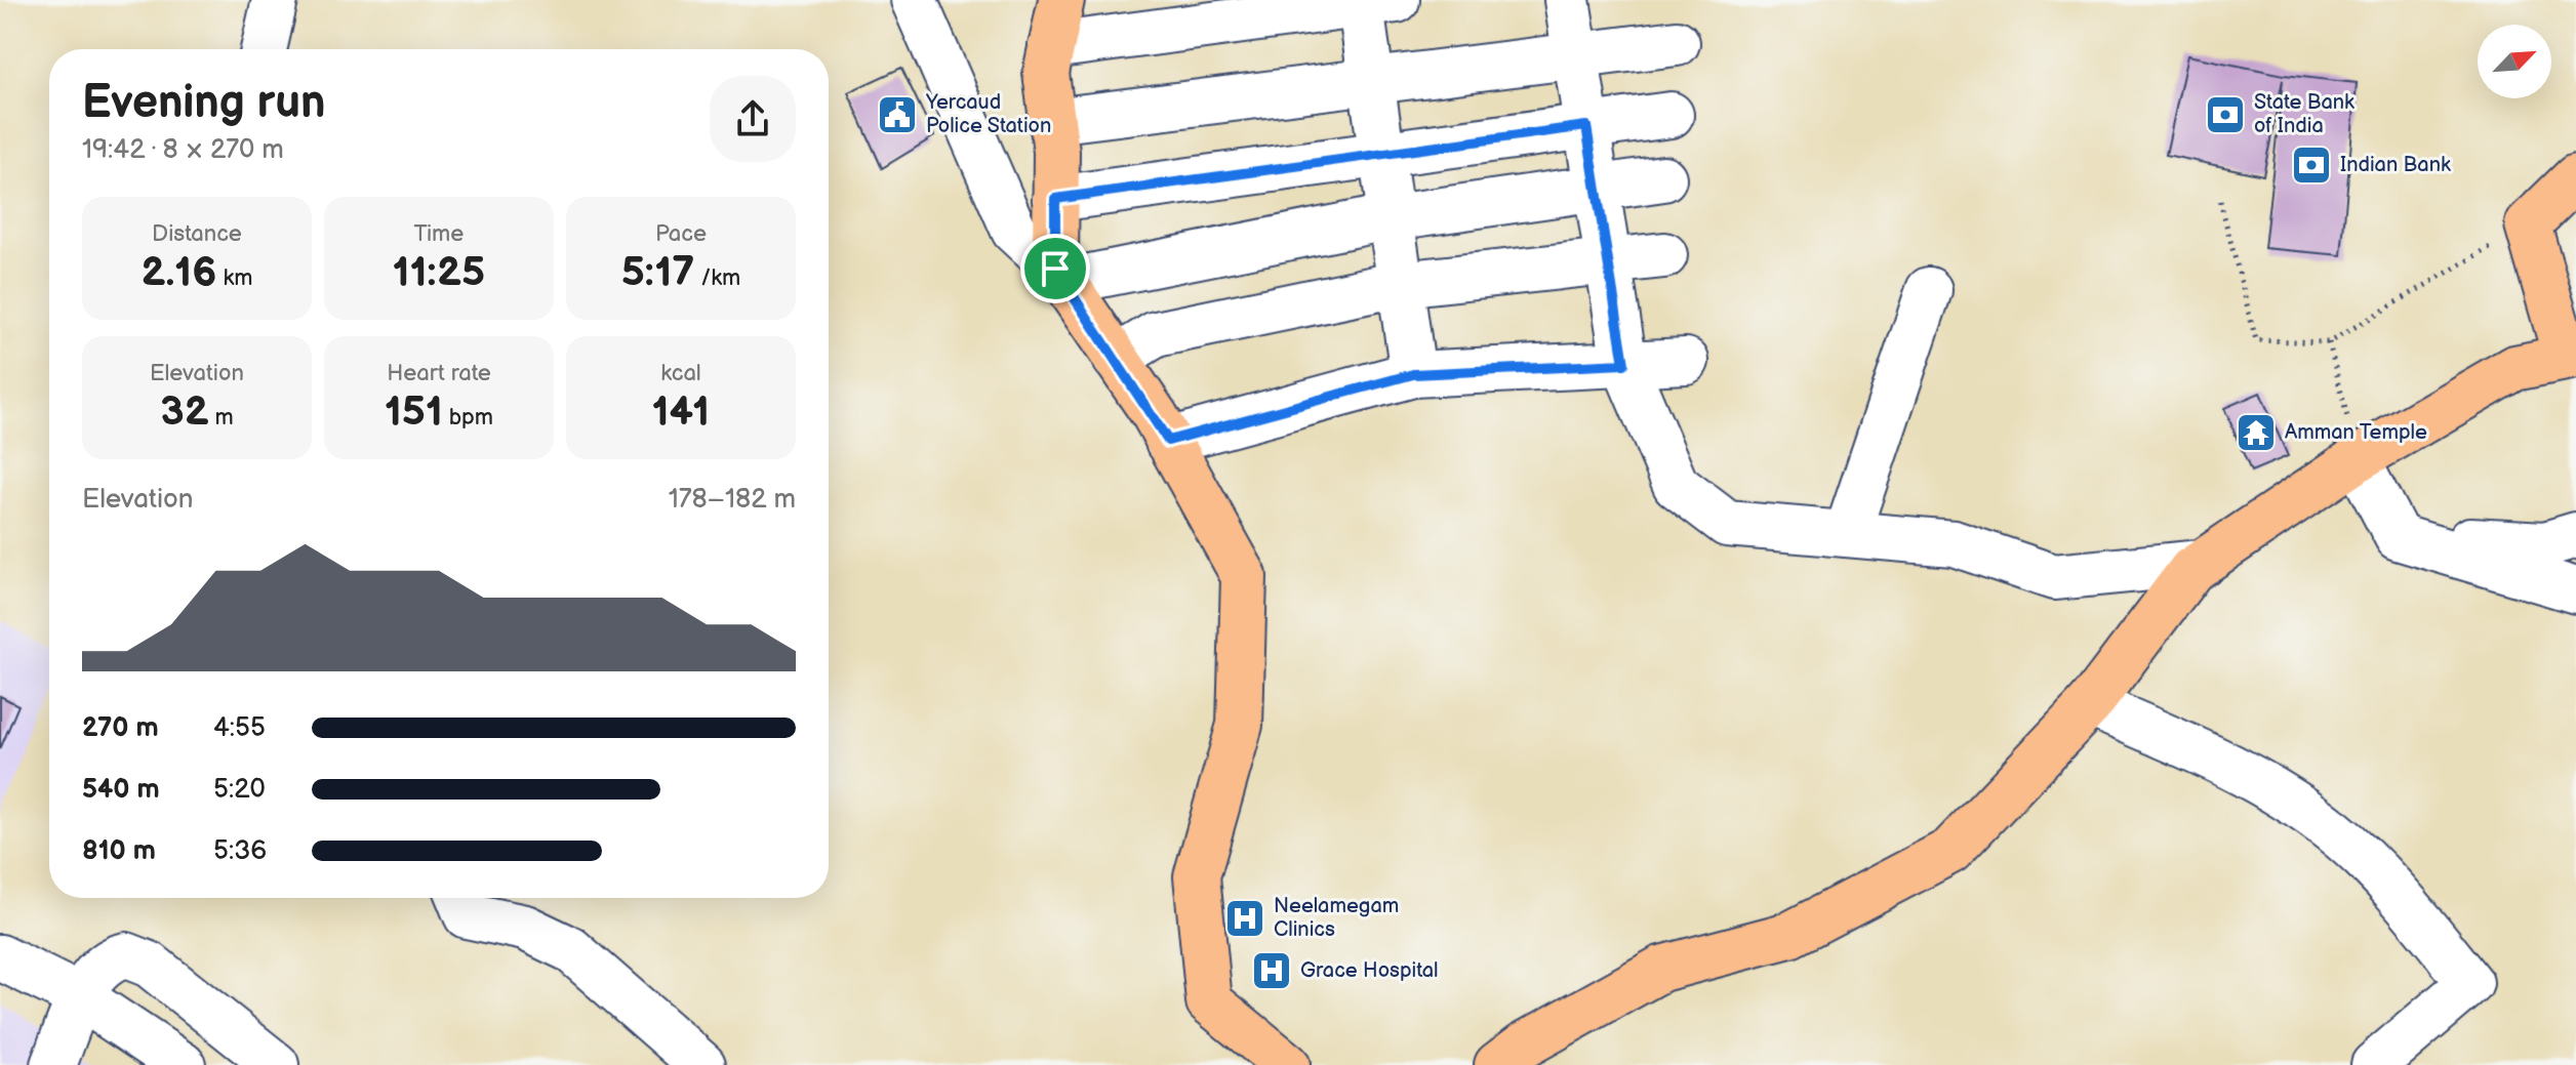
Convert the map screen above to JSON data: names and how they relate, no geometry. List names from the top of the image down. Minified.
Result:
{"places":{"public building":["Yercaud Police Station"],"bank":["State Bank of India","Indian Bank"],"temple":["Amman Temple"],"hospital":["Neelamegam Clinics","Grace Hospital"]},"north":"top right","page":{"heading":["Evening run","19:42 · 8 × 270 m"],"stats":[["Distance","2.16 km"],["Time","11:25"],["Pace","5:17 /km"],["Elevation","32 m"],["Heart rate","151 bpm"],["kcal","141"]],"chart":["Elevation","178–182 m"],"list":[{"name":"270 m","note":"4:55"},{"name":"540 m","note":"5:20"},{"name":"810 m","note":"5:36"}]}}
